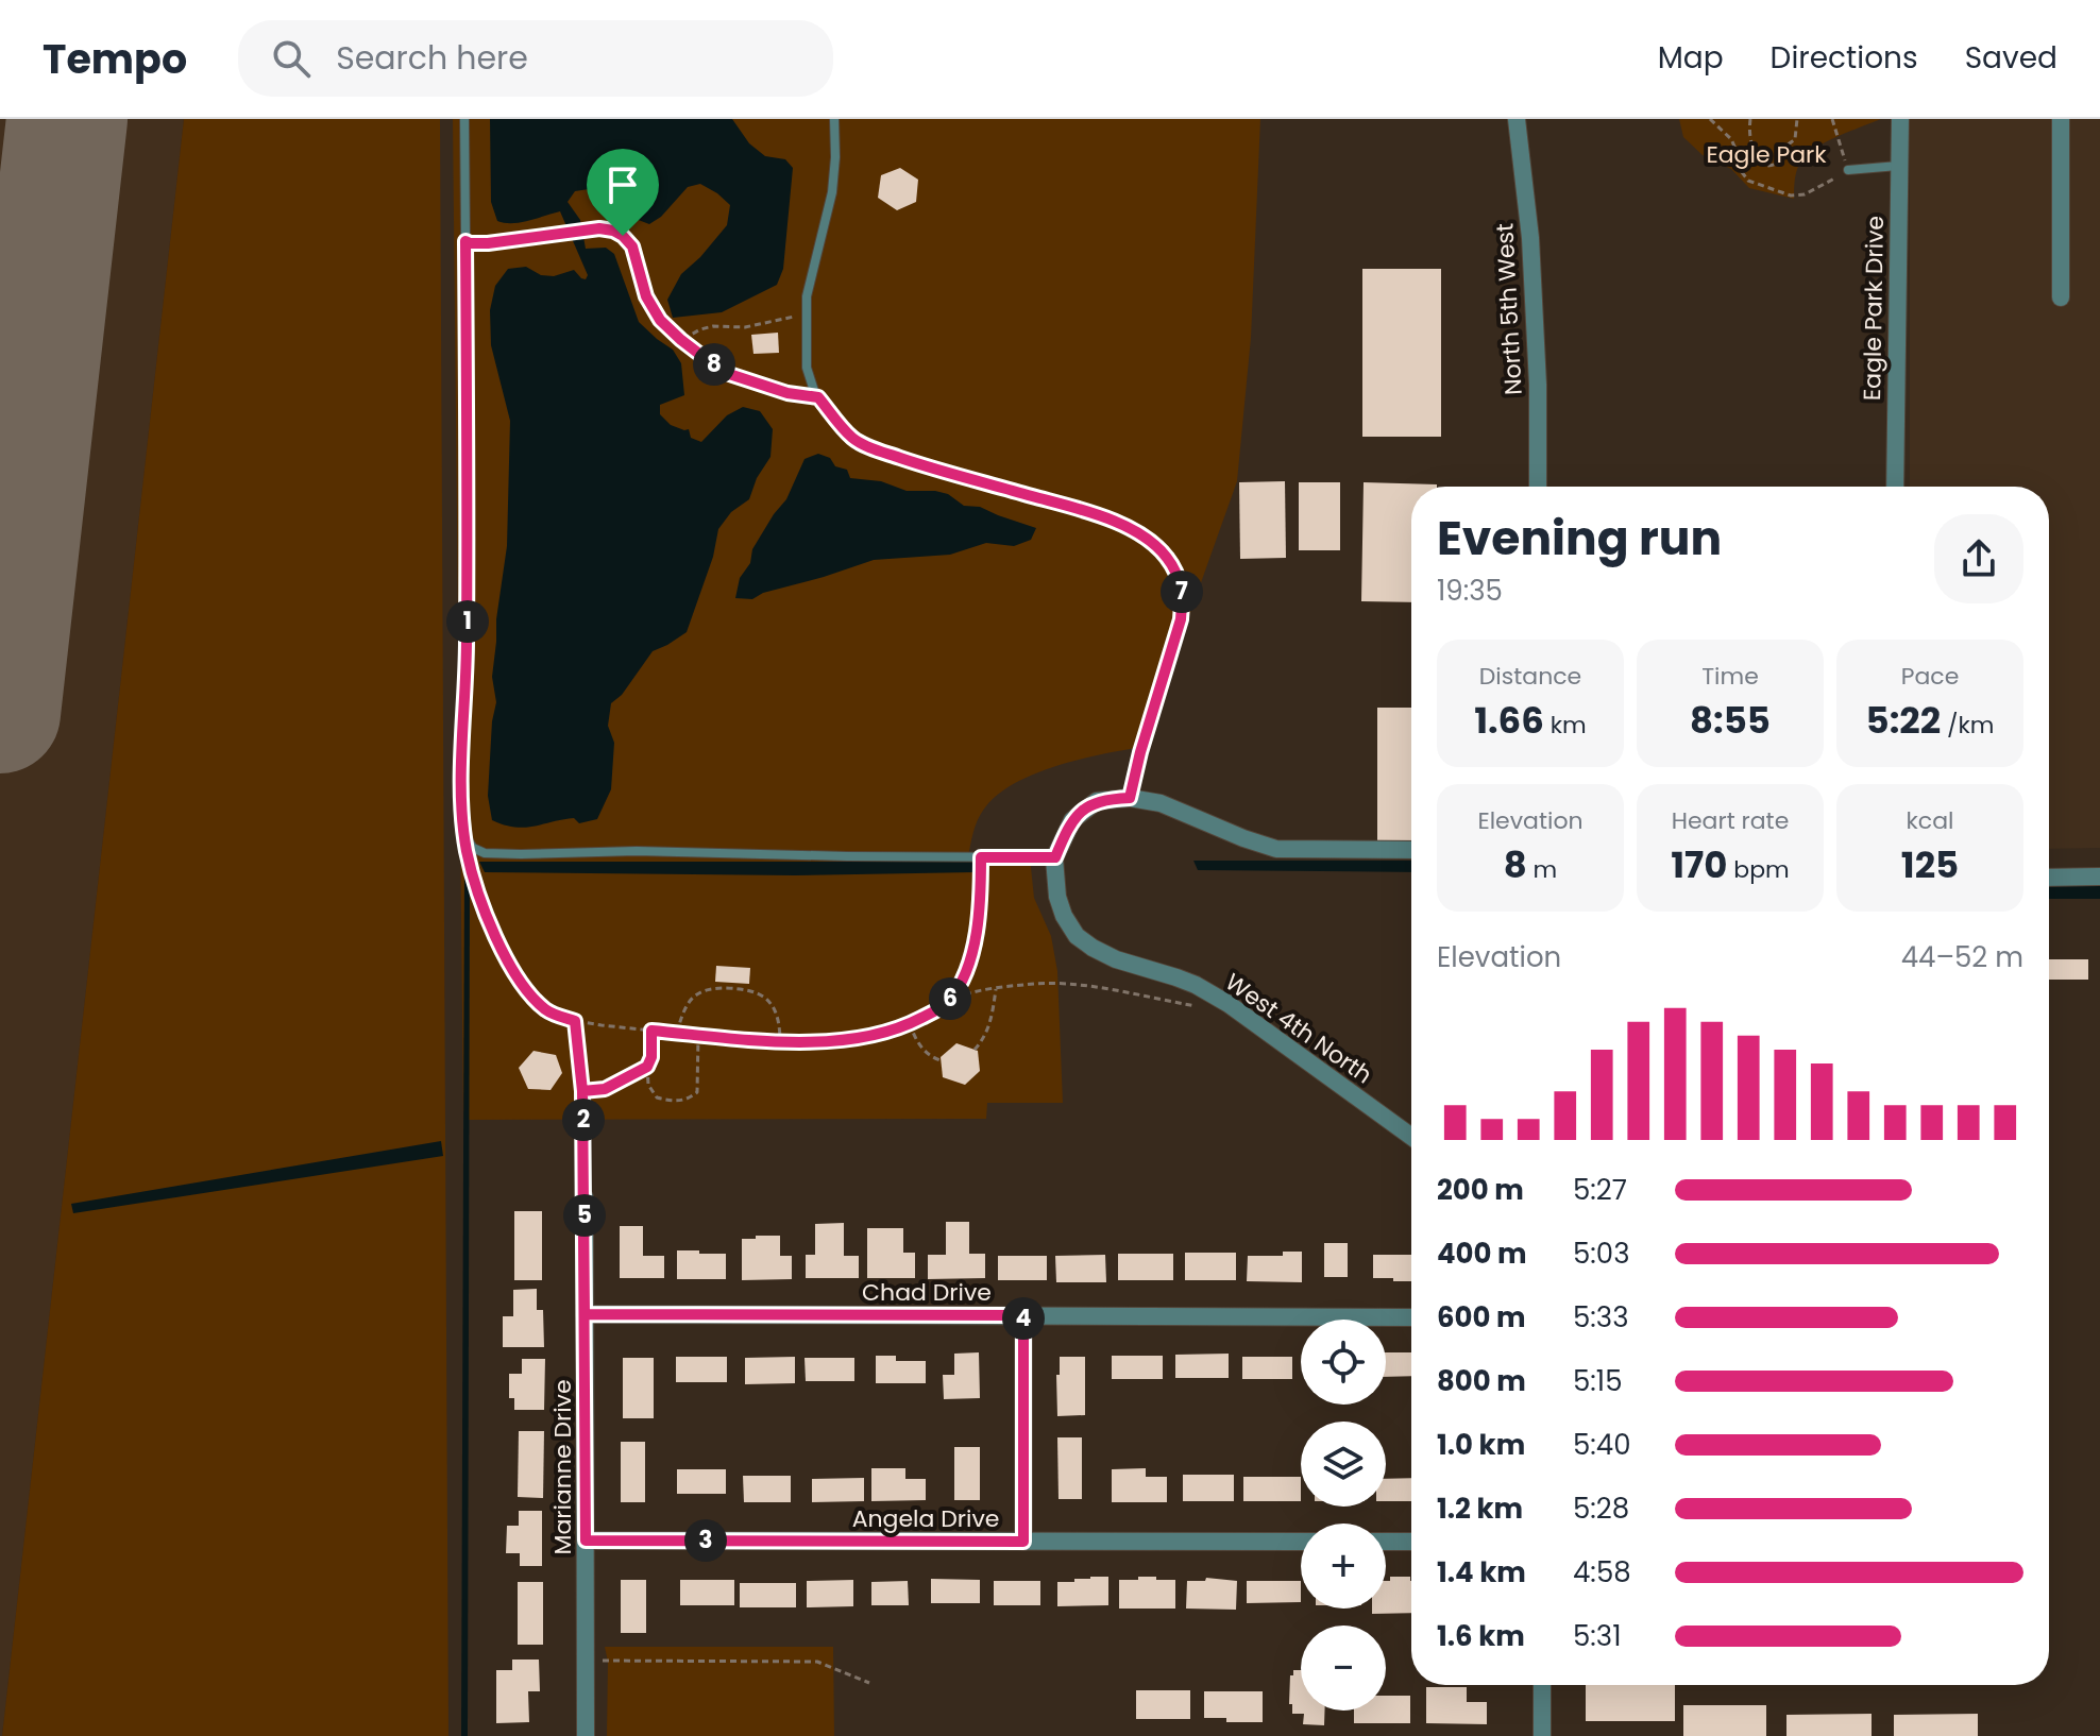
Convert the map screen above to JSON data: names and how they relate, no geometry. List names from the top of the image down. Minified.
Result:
{"streets":{"street":["Eagle Park Drive","North 5th West","West 4th North","Chad Drive","Marianne Drive","Angela Drive"]},"crossings":[["Chad Drive","Marianne Drive"],["Marianne Drive","Angela Drive"]],"parks":["Eagle Park"],"page":{"header":"Tempo","search":"Search here","nav":["Map","Directions","Saved"],"pins":["8","7","1","6","2","5","4","3"],"heading":["Evening run","19:35"],"stats":[["Distance","1.66 km"],["Time","8:55"],["Pace","5:22 /km"],["Elevation","8 m"],["Heart rate","170 bpm"],["kcal","125"]],"chart":["Elevation","44–52 m"],"list":[{"name":"200 m","note":"5:27"},{"name":"400 m","note":"5:03"},{"name":"600 m","note":"5:33"},{"name":"800 m","note":"5:15"},{"name":"1.0 km","note":"5:40"},{"name":"1.2 km","note":"5:28"},{"name":"1.4 km","note":"4:58"},{"name":"1.6 km","note":"5:31"}],"map_buttons":["+","−"]}}
